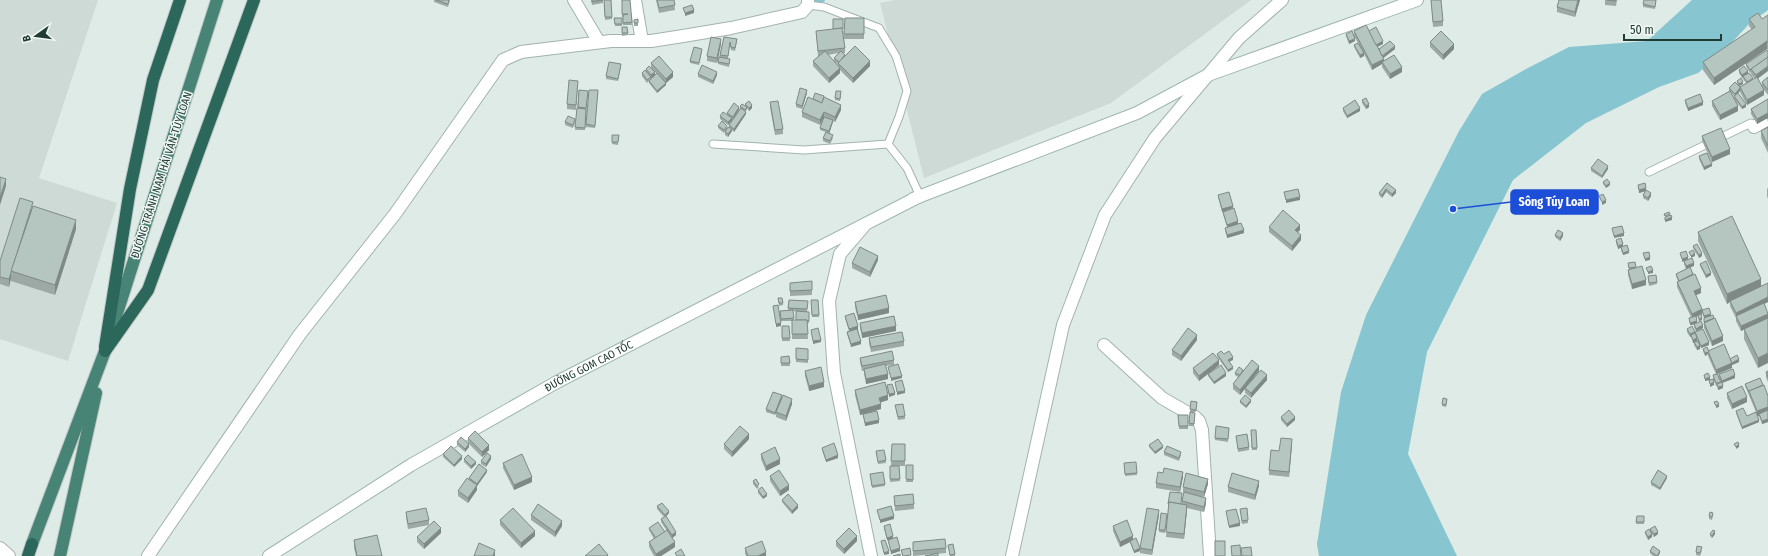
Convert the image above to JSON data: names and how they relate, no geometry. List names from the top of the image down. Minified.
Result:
{"streets":{"highway":["ĐƯỜNG TRÁNH NAM HẢI VÂN-TÚY LOAN"],"street":["ĐƯỜNG GOM CAO TỐC"]},"places":["Sông Túy Loan"],"scale_bar":"50 m","north":"left"}
